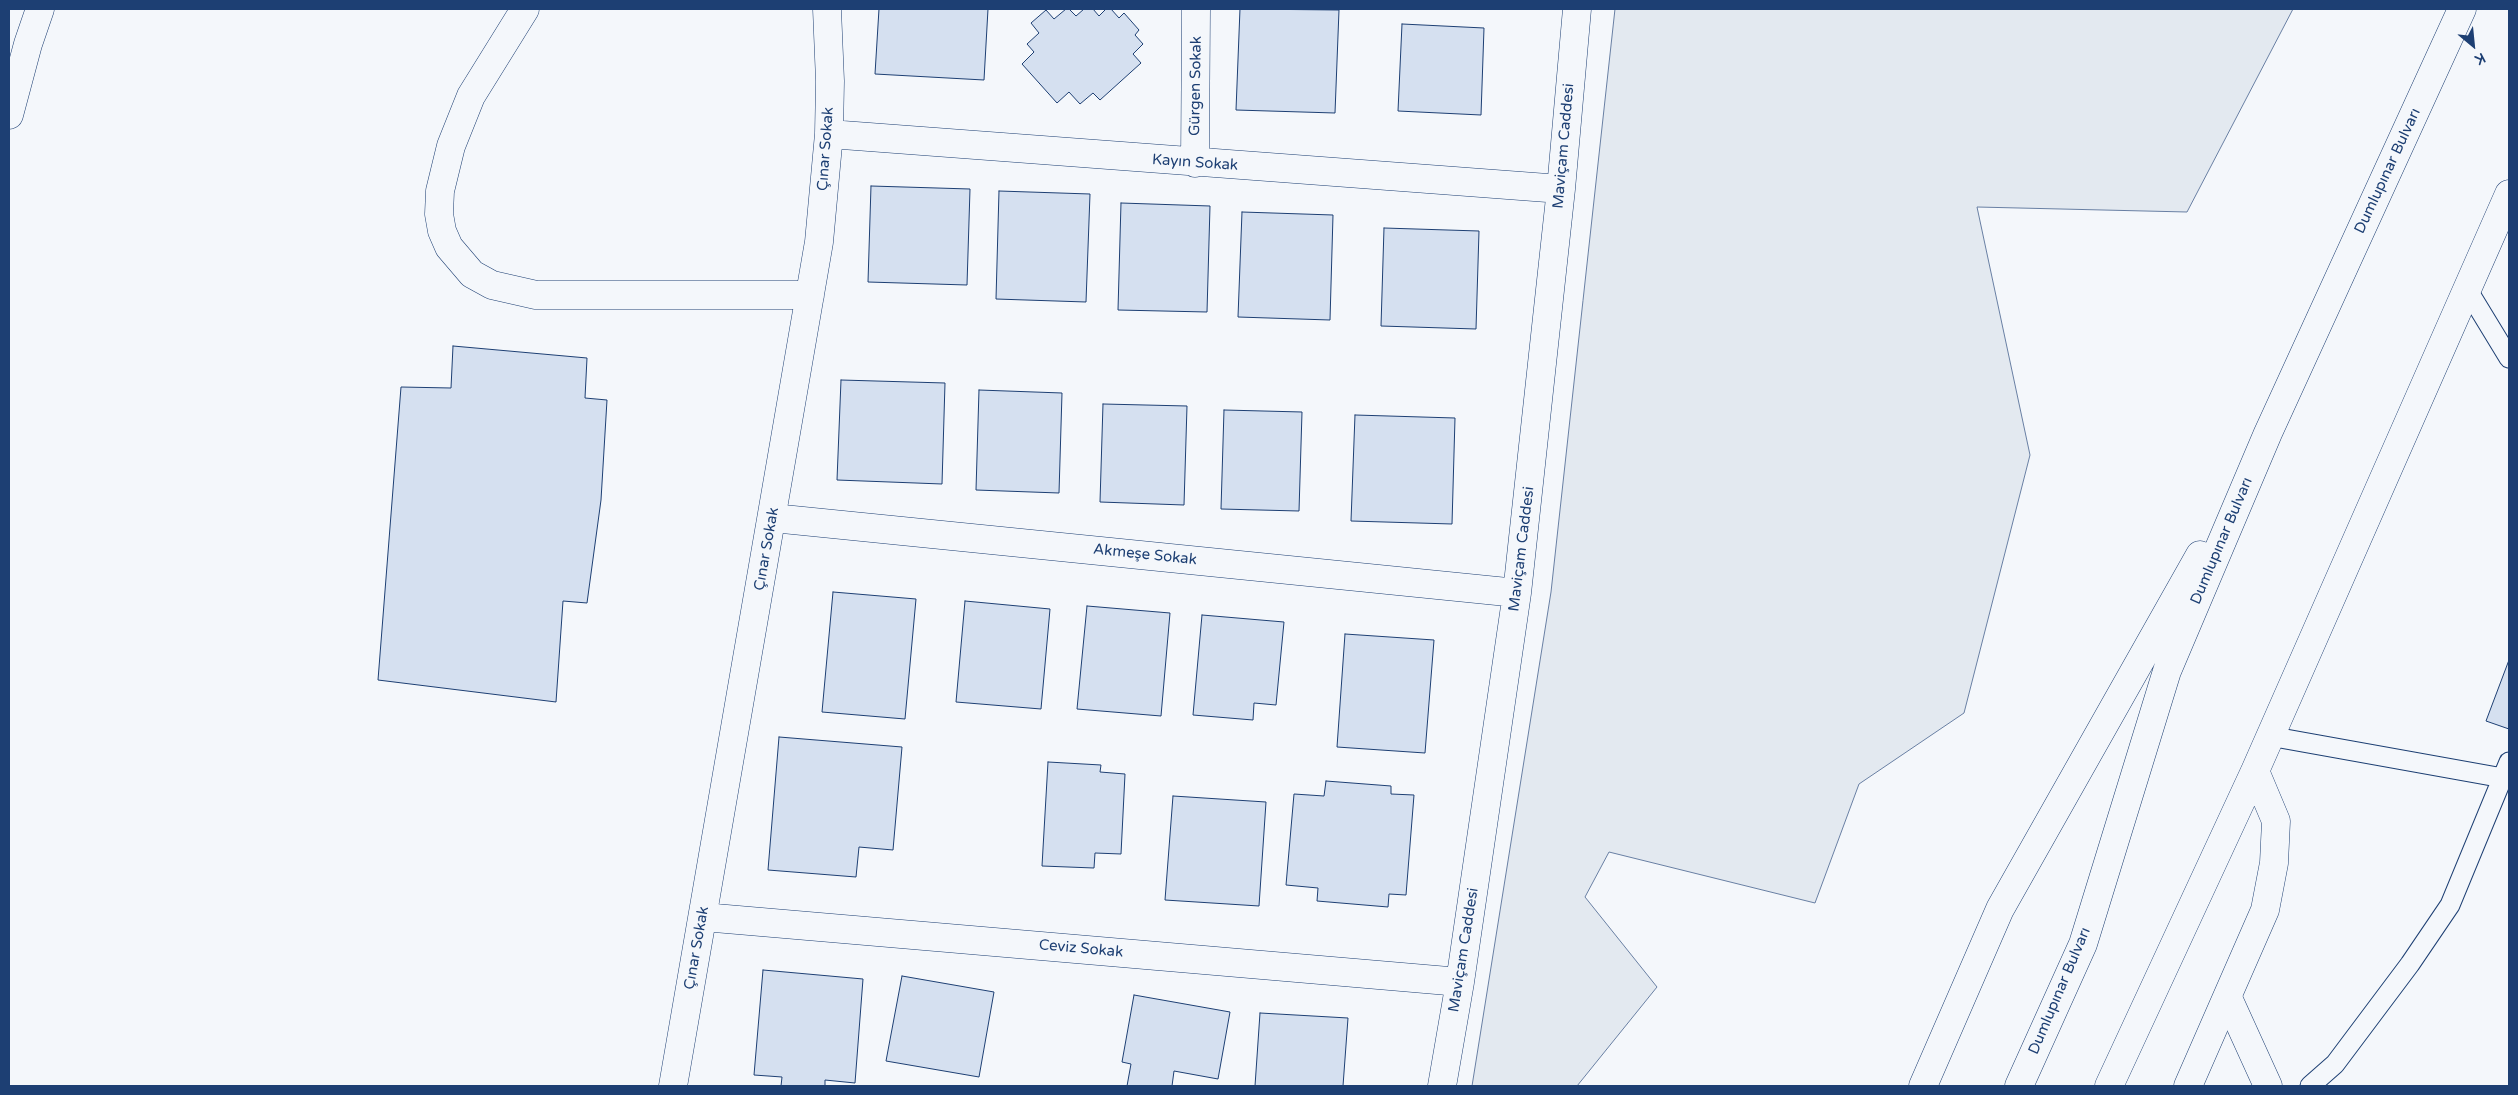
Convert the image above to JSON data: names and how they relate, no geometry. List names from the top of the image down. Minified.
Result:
{"streets":{"main road":["Gürgen Sokak","Maviçam Caddesi","Çınar Sokak","Kayın Sokak","Dumlupınar Bulvarı","Akmeşe Sokak","Ceviz Sokak"]},"crossings":[["Gürgen Sokak","Kayın Sokak"],["Maviçam Caddesi","Kayın Sokak"],["Maviçam Caddesi","Akmeşe Sokak"],["Maviçam Caddesi","Ceviz Sokak"],["Çınar Sokak","Kayın Sokak"],["Çınar Sokak","Akmeşe Sokak"],["Çınar Sokak","Ceviz Sokak"]],"north":"bottom right"}
